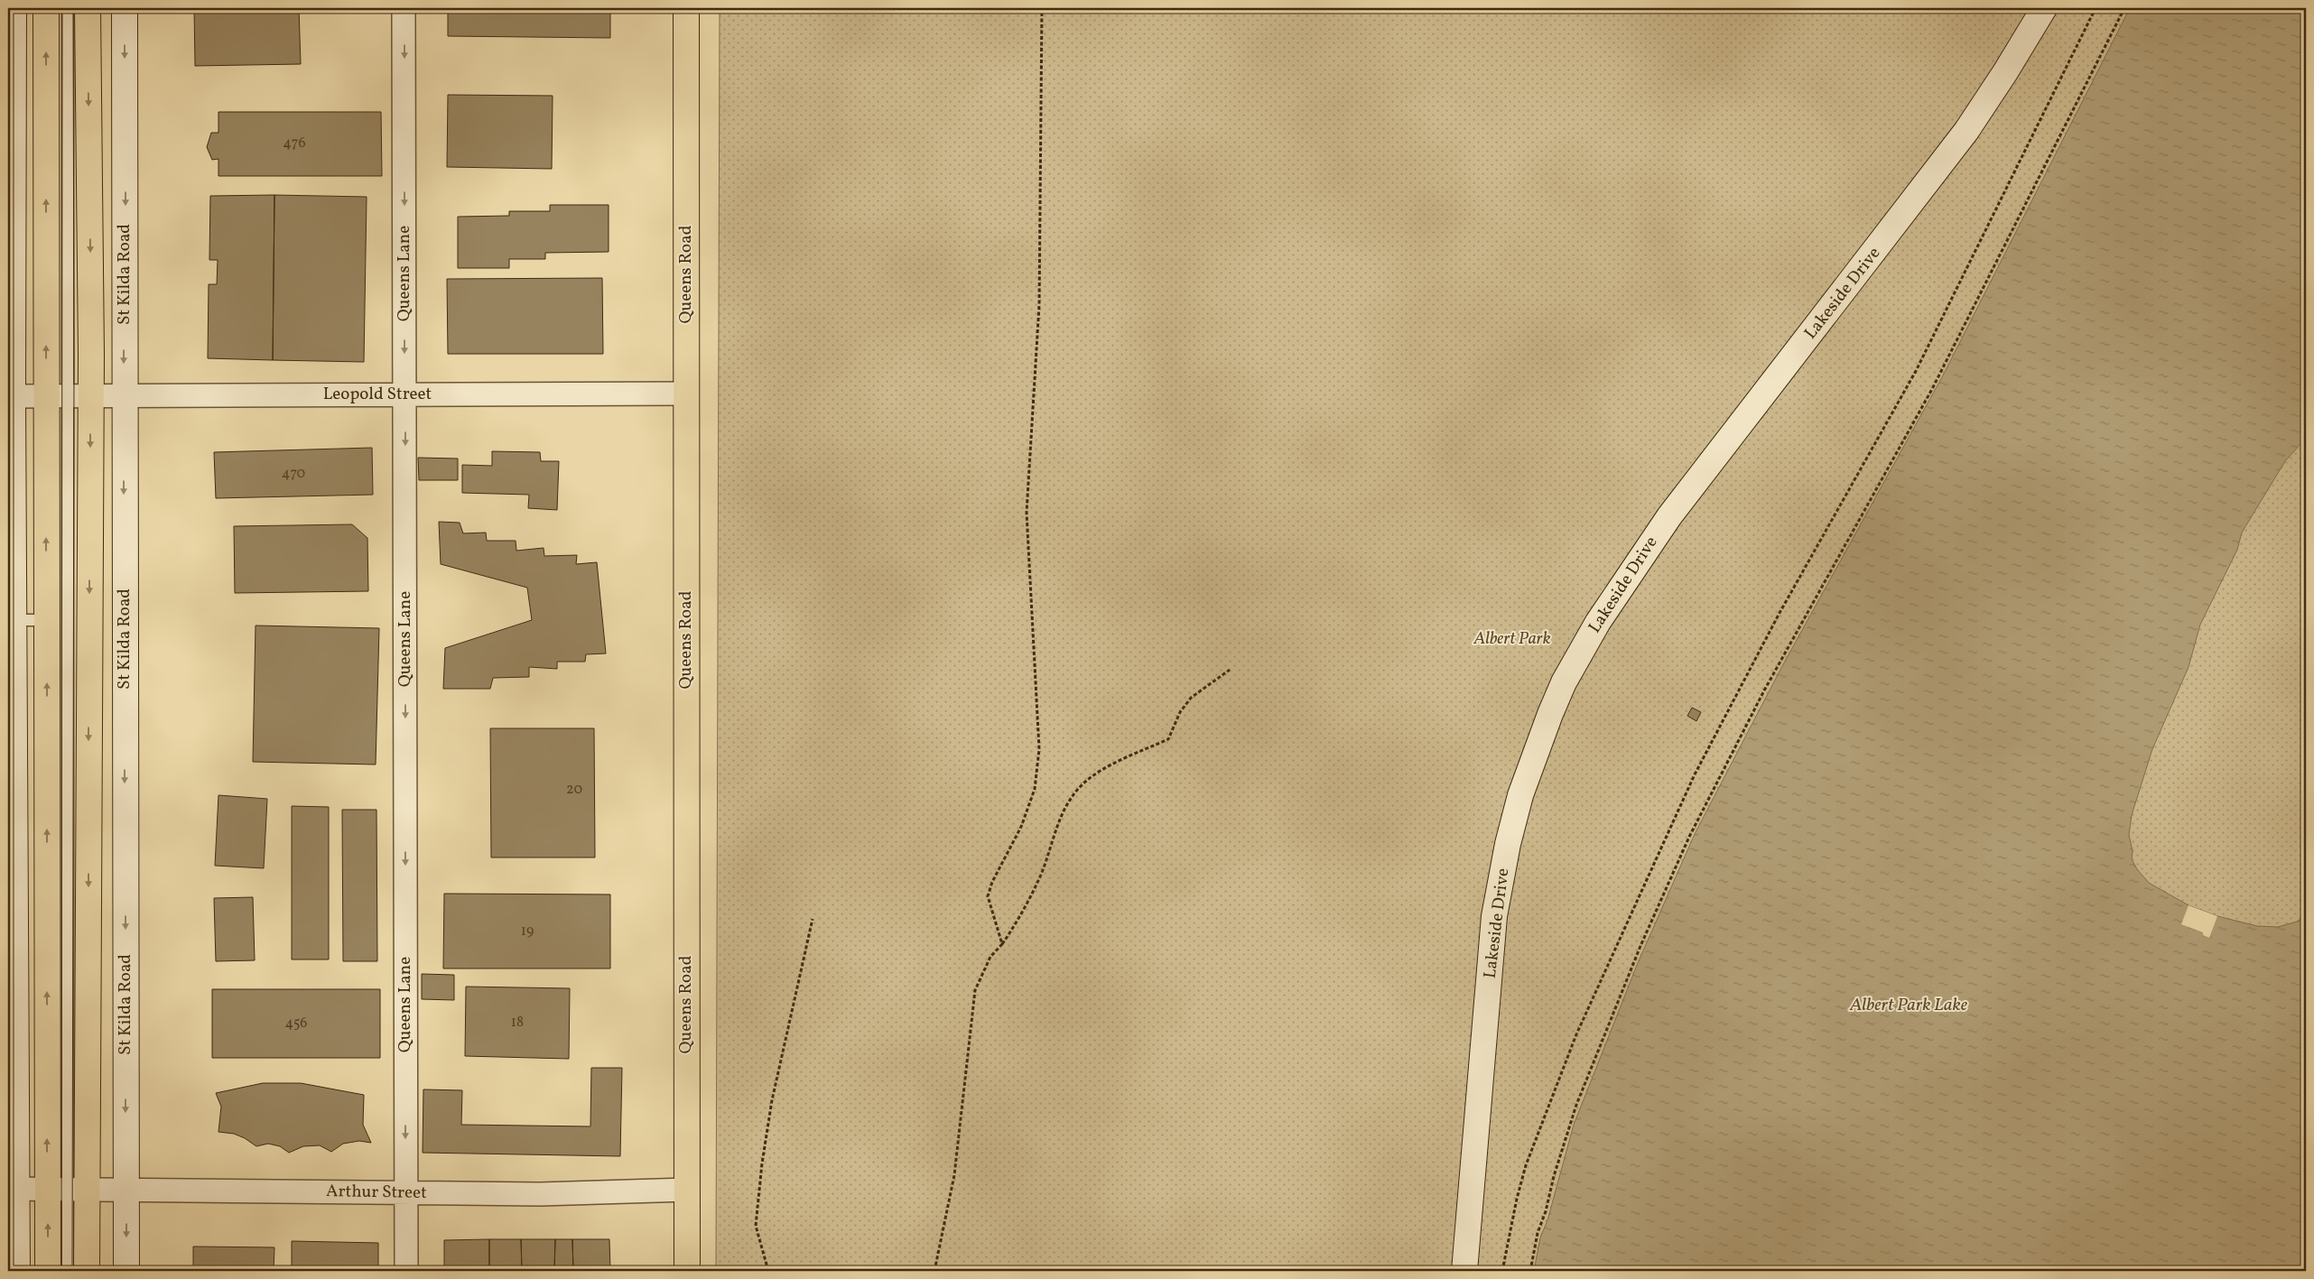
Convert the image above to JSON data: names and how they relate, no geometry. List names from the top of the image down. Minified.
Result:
{"streets":{"main road":["St Kilda Road","Queens Road","Lakeside Drive"],"street":["Queens Lane","Leopold Street","Arthur Street"]},"crossings":[["Queens Lane","Leopold Street"],["Queens Lane","Arthur Street"],["St Kilda Road","Leopold Street"],["St Kilda Road","Arthur Street"],["Queens Road","Leopold Street"],["Queens Road","Arthur Street"]],"one_way":["Queens Lane"],"water":["Albert Park Lake"],"parks":["Albert Park"],"house_numbers":["476","470","20","19","18","456"]}
